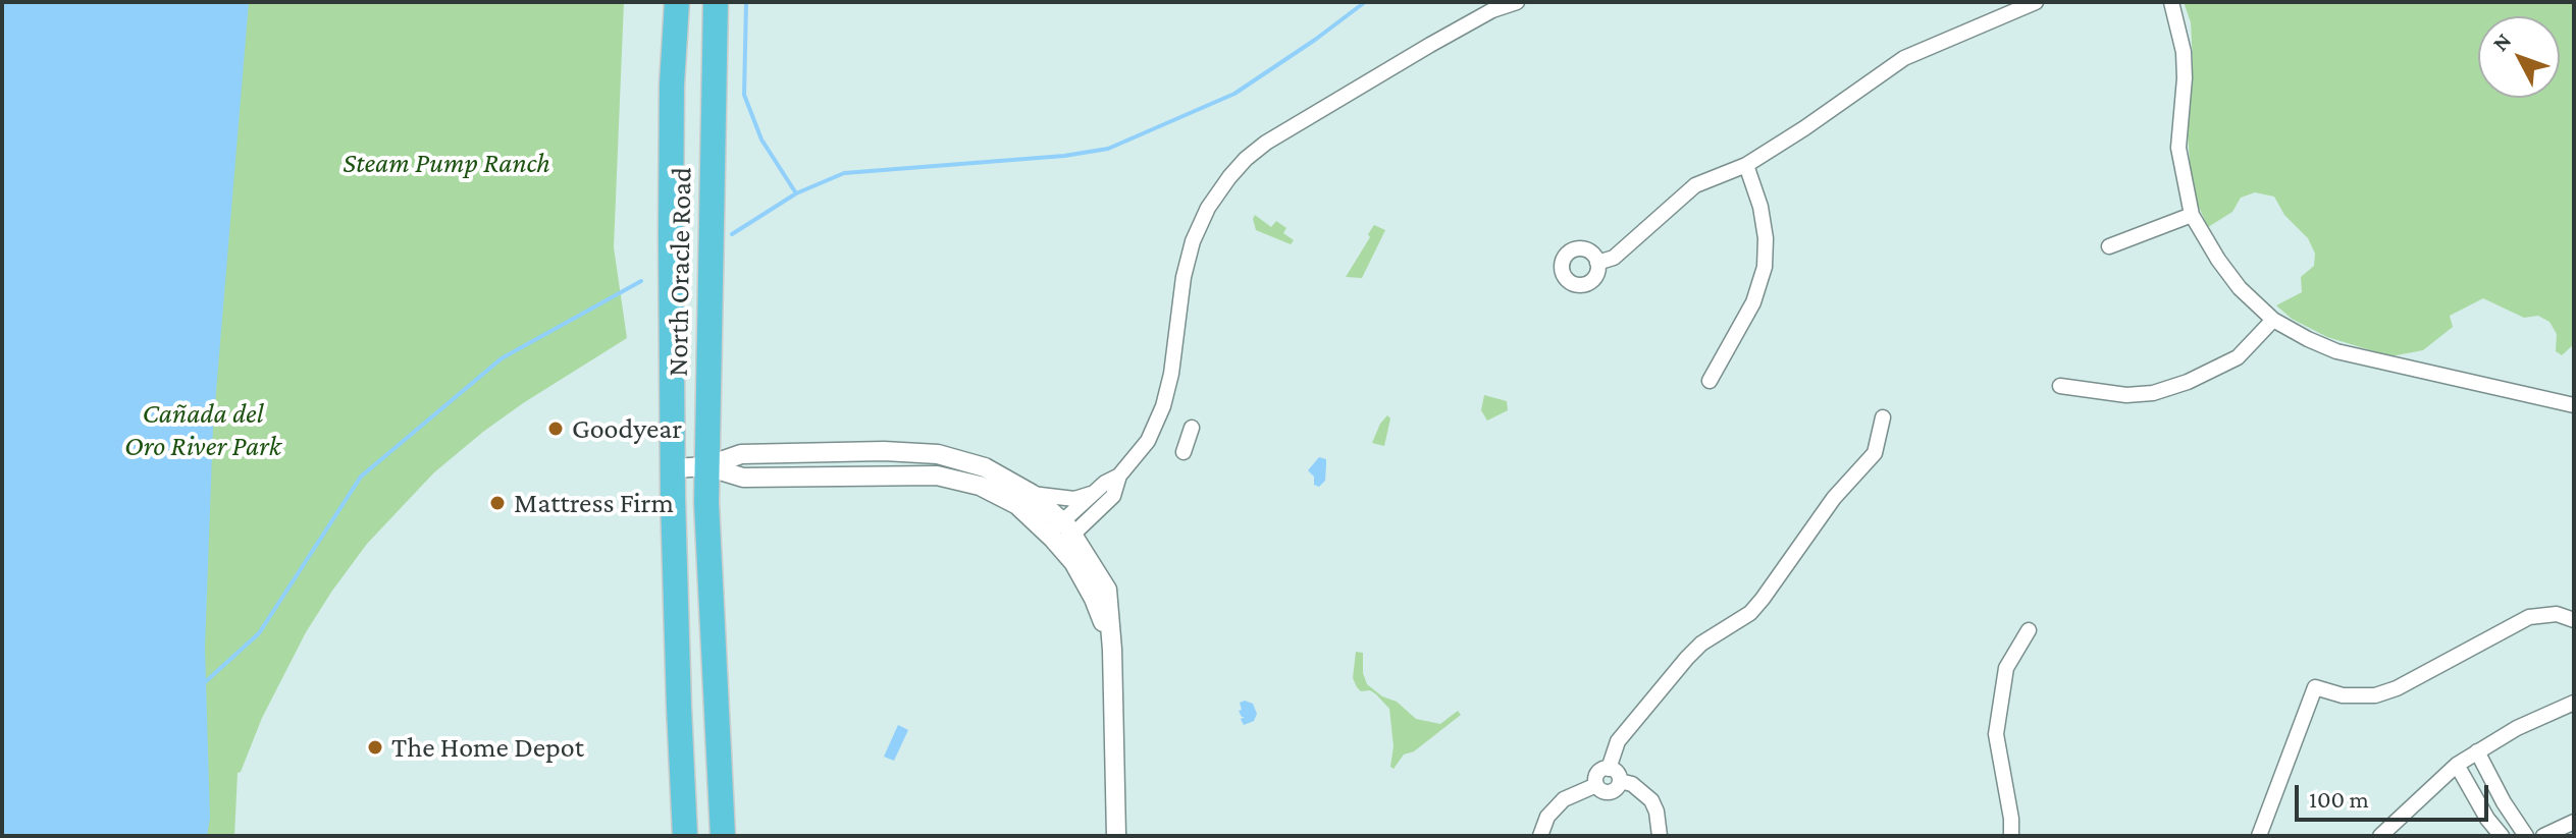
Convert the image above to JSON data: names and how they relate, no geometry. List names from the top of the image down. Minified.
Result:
{"streets":{"highway":["North Oracle Road"]},"parks":["Steam Pump Ranch","Cañada del Oro River Park"],"places":["Goodyear","Mattress Firm","The Home Depot"],"scale_bar":"100 m","north":"top left"}
